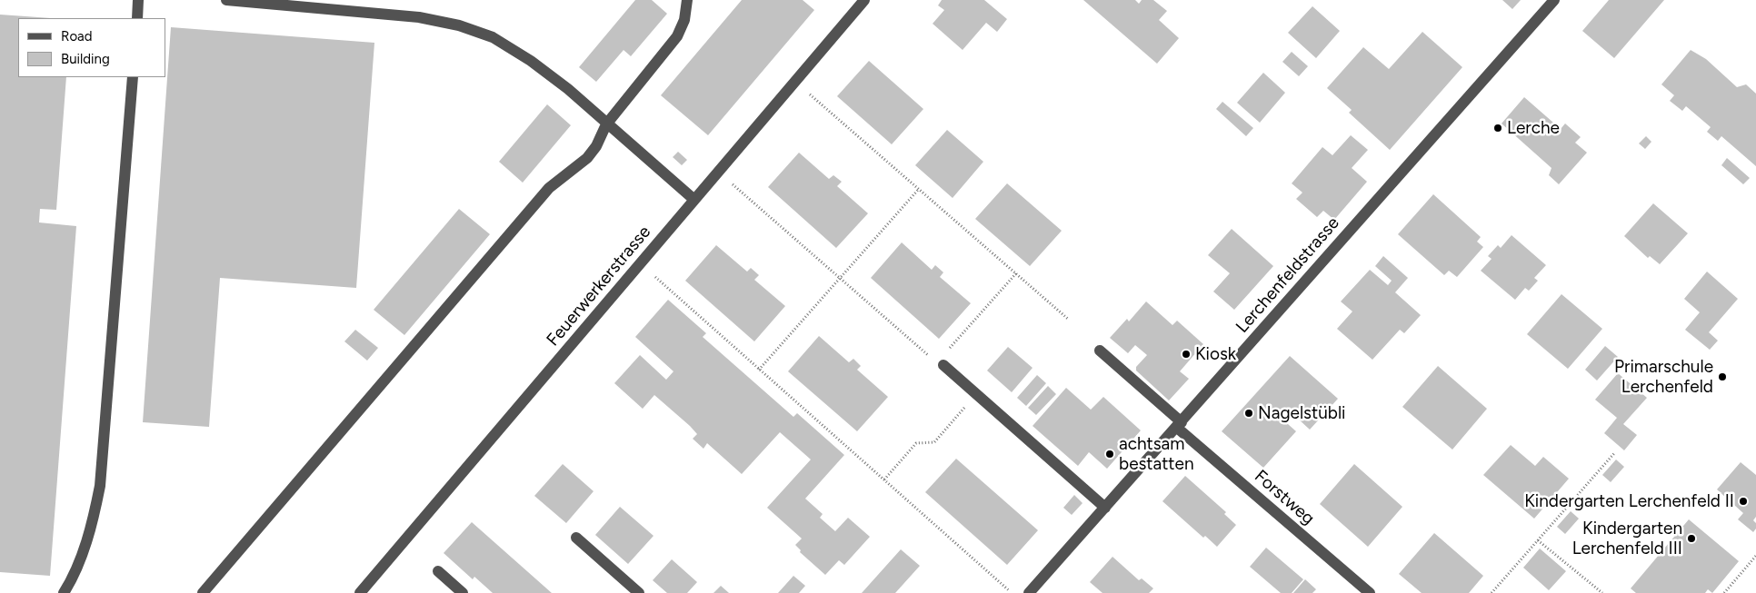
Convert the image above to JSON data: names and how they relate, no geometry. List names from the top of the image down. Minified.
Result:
{"streets":{"street":["Lerchenfeldstrasse","Feuerwerkerstrasse","Forstweg"]},"crossings":[["Lerchenfeldstrasse","Forstweg"]],"places":["Lerche","Kiosk","Primarschule Lerchenfeld","Nagelstübli","achtsam bestatten","Kindergarten Lerchenfeld II","Kindergarten Lerchenfeld III"],"legend":["Road","Building"]}
